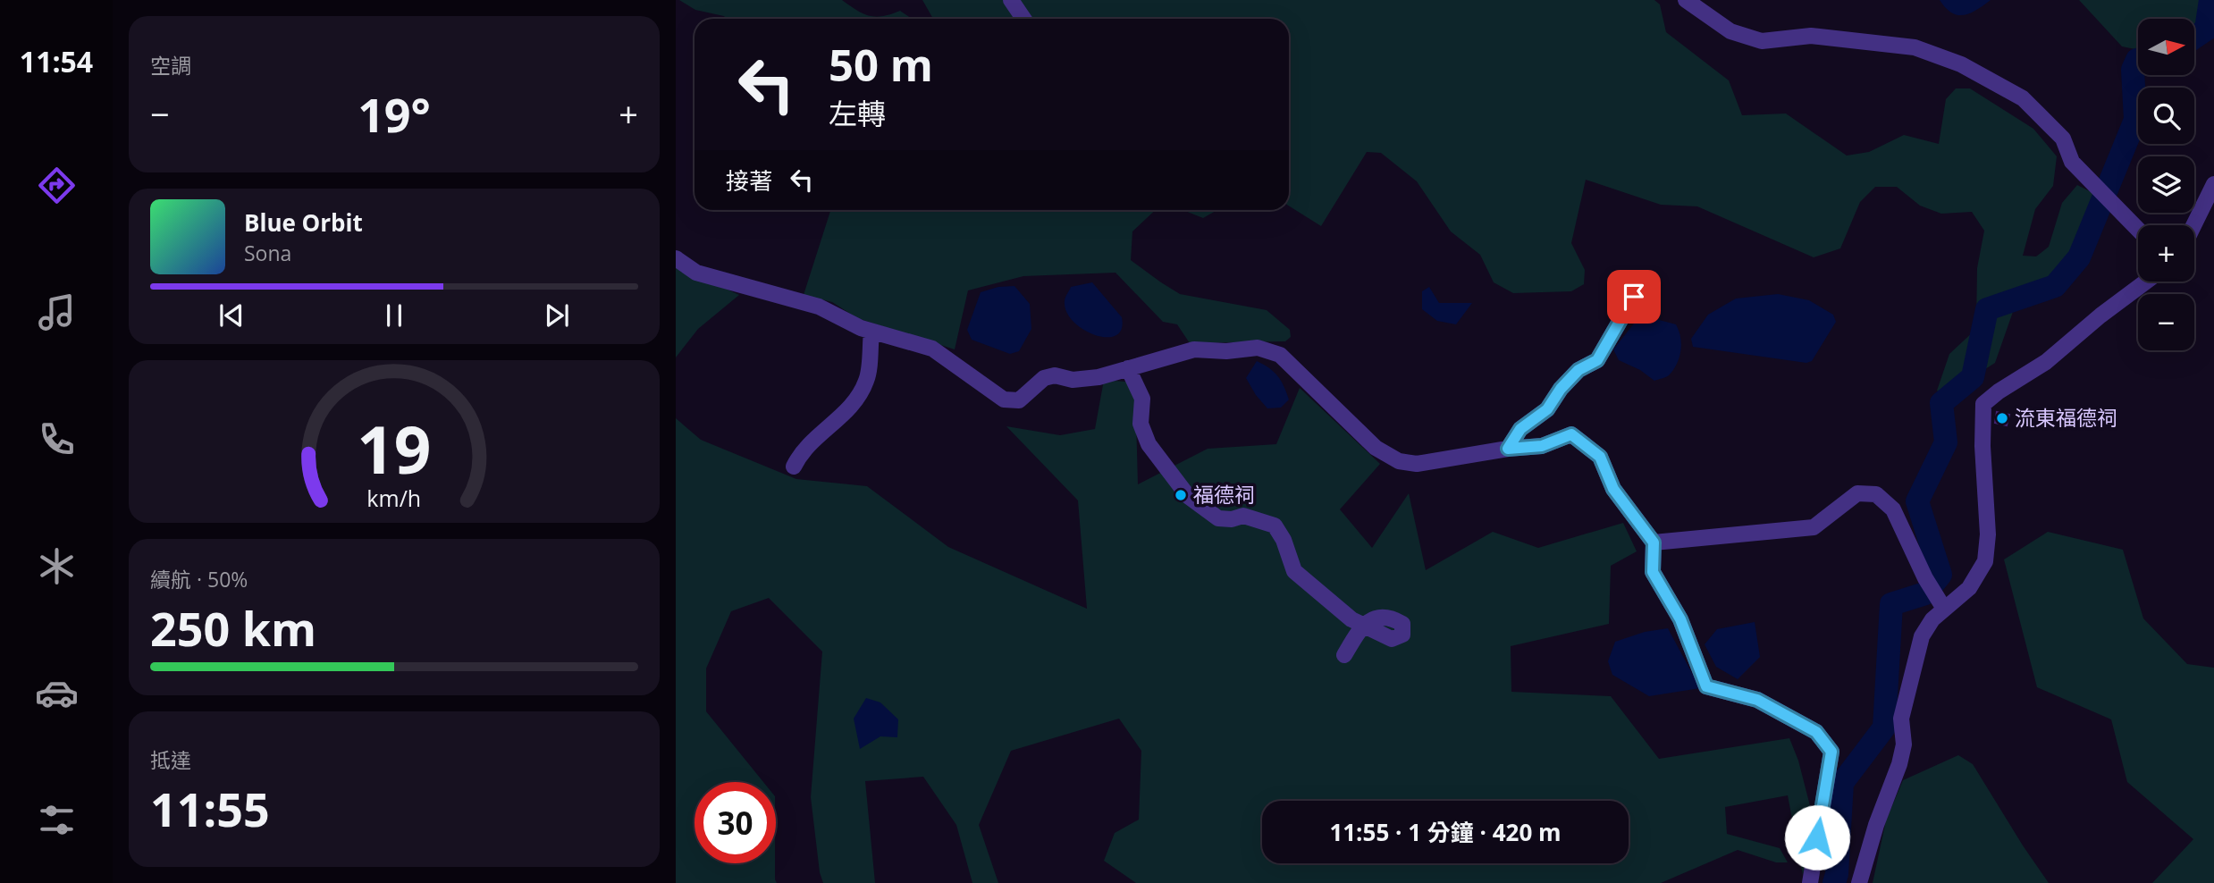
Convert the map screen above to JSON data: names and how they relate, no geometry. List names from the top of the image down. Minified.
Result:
{"places":["流東福德祠","福德祠"],"north":"right","page":{"tabs":"11:54","tile":["空調",["續航 · 50%","250 km"],["抵達","11:55"]],"map_buttons":["+","−"],"turn":["50 m","左轉"],"heat":["−","19°","+"],"then":"接著","song":["Blue Orbit","Sona"],"limit":"30","trip":"11:55 · 1 分鐘 · 420 m","gauge":["19","km/h"]}}
